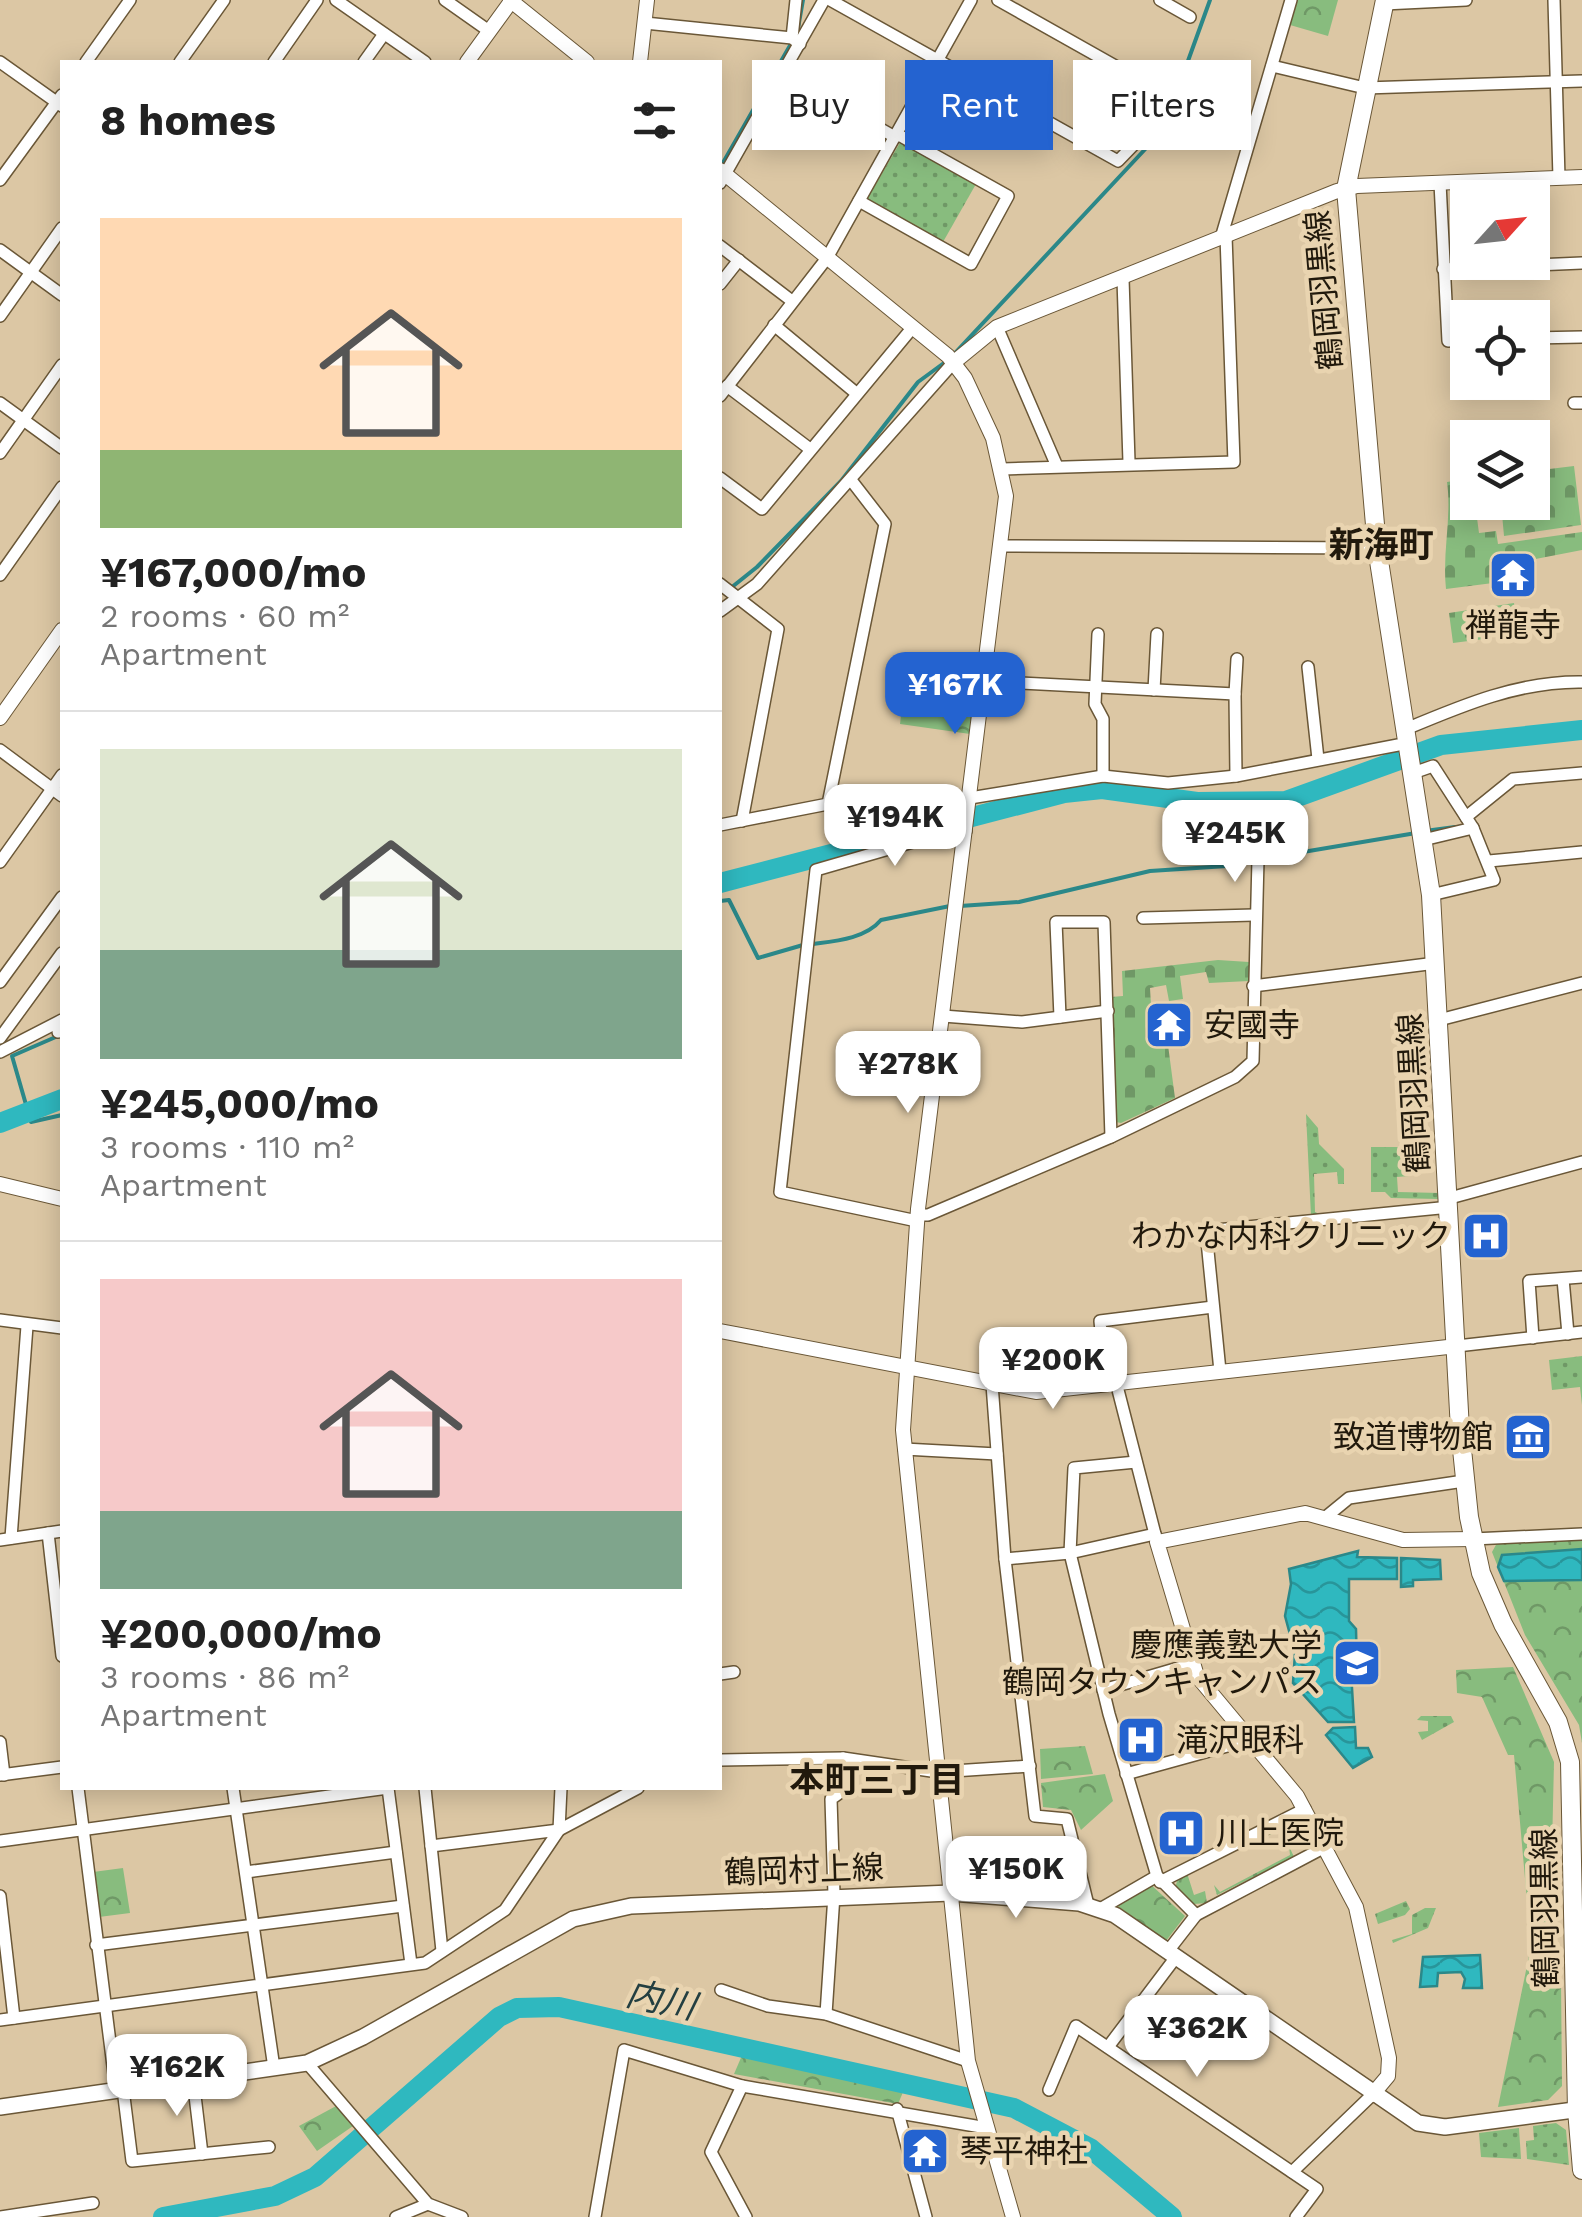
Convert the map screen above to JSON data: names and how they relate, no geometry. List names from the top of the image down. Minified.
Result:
{"streets":{"main road":["鶴岡羽黒線","鶴岡村上線"]},"crossings":[["鶴岡羽黒線","鶴岡村上線"]],"districts":["新海町","本町三丁目"],"water":["内川"],"places":{"temple":["禅龍寺","安國寺","琴平神社"],"hospital":["わかな内科クリニック","滝沢眼科","川上医院"],"museum":["致道博物館"],"school or university":["慶應義塾大学 鶴岡タウンキャンパス"]},"north":"top right","page":{"chip":["Buy","Rent","Filters"],"heading":"8 homes","list":[{"name":"¥167,000/mo","note":"2 rooms · 60 m² · Apartment"},{"name":"¥245,000/mo","note":"3 rooms · 110 m² · Apartment"},{"name":"¥200,000/mo","note":"3 rooms · 86 m² · Apartment"}],"price":["¥167K","¥194K","¥245K","¥278K","¥200K","¥150K","¥362K","¥162K"]}}
